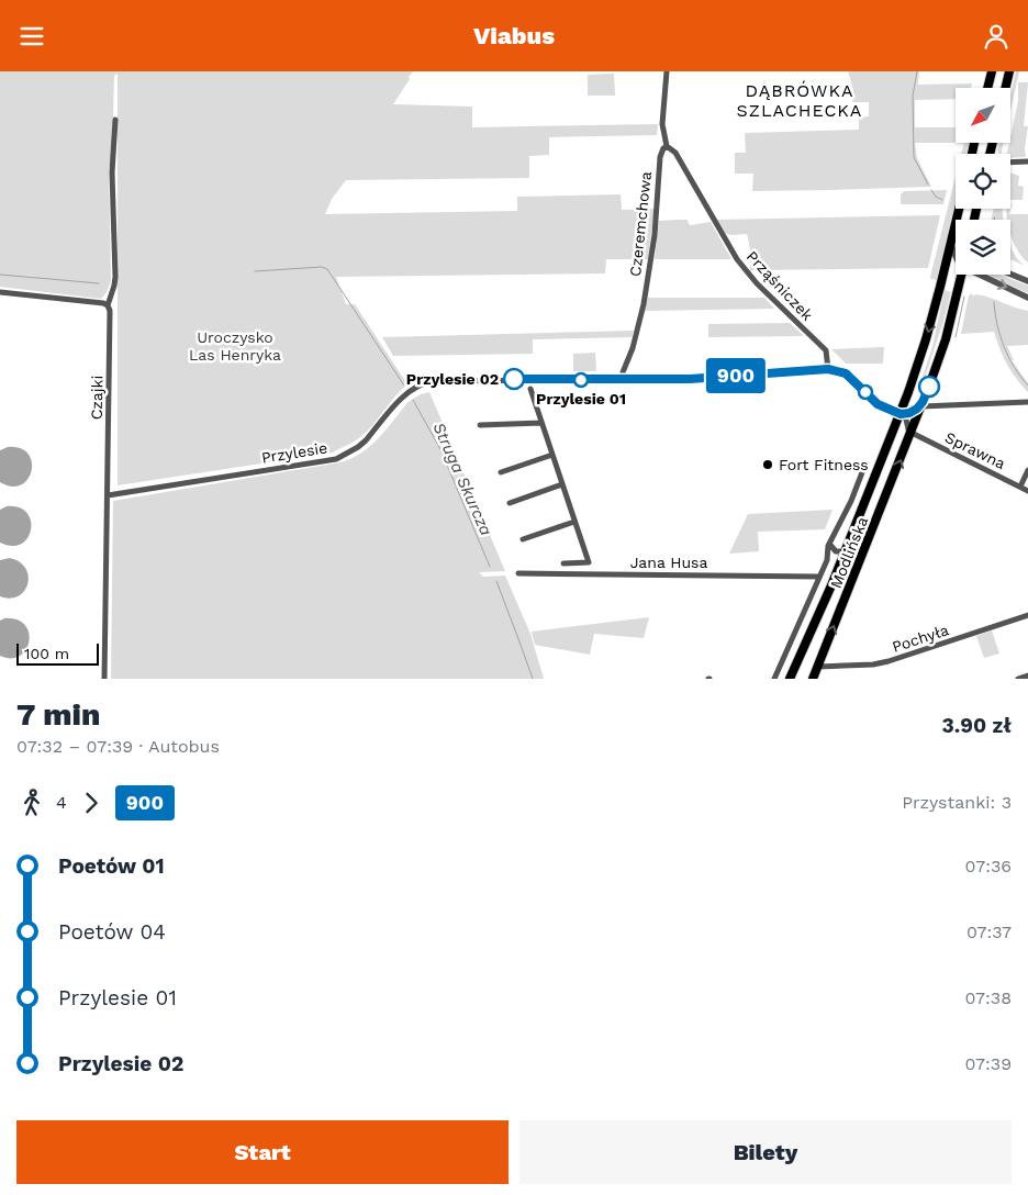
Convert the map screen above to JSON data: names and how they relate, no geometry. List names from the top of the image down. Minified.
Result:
{"streets":{"main road":["Modlińska"],"street":["Czeremchowa","Prząśniczek","Czajki","Sprawna","Przylesie","Jana Husa","Pochyła"]},"crossings":[["Czeremchowa","Prząśniczek"],["Czeremchowa","Przylesie"],["Prząśniczek","Przylesie"],["Czajki","Przylesie"],["Sprawna","Modlińska"],["Modlińska","Jana Husa"],["Modlińska","Pochyła"]],"districts":["DĄBRÓWKA SZLACHECKA"],"water":["Struga Skurcza"],"parks":["Uroczysko Las Henryka"],"places":["Przylesie 02","Przylesie 01","Fort Fitness"],"lines":["bus line 900"],"scale_bar":"100 m","north":"bottom left","page":{"header":"Viabus","on_map":"900","scale":"100 m","heading":["7 min","07:32 – 07:39 · Autobus","3.90 zł"],"legs":["4","900","Przystanki: 3"],"list":[{"name":"Poetów 01","value":"07:36"},{"name":"Poetów 04","value":"07:37"},{"name":"Przylesie 01","value":"07:38"},{"name":"Przylesie 02","value":"07:39"}],"buttons":["Start","Bilety"]}}
